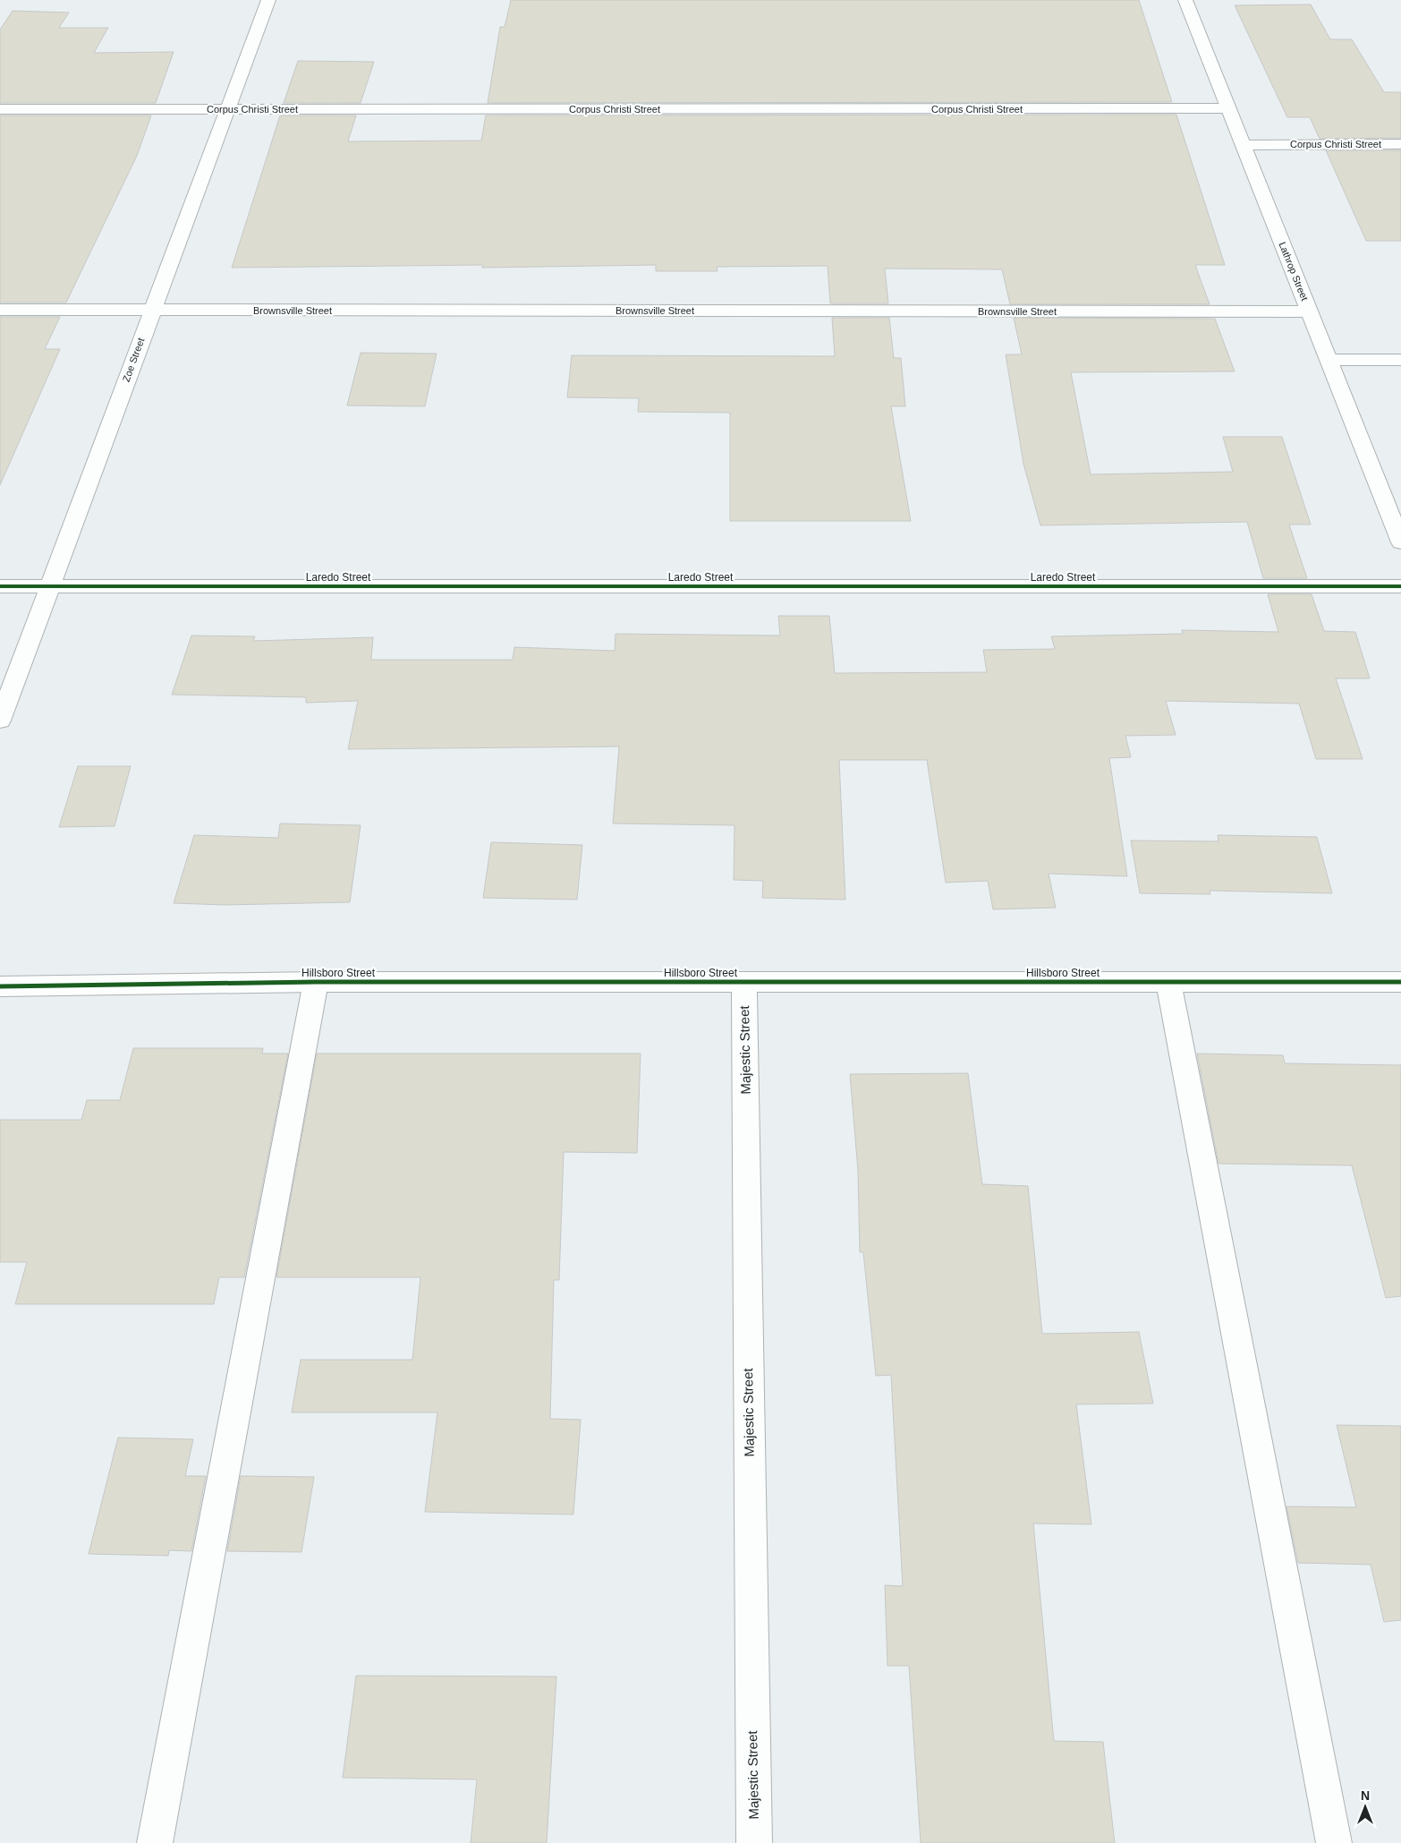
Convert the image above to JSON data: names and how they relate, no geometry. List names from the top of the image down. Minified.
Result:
{"streets":{"street":["Corpus Christi Street","Lathrop Street","Brownsville Street","Zoe Street","Laredo Street","Hillsboro Street","Majestic Street"]},"crossings":[["Corpus Christi Street","Lathrop Street"],["Corpus Christi Street","Zoe Street"],["Lathrop Street","Brownsville Street"],["Brownsville Street","Zoe Street"],["Zoe Street","Laredo Street"],["Hillsboro Street","Majestic Street"]],"north":"top"}
